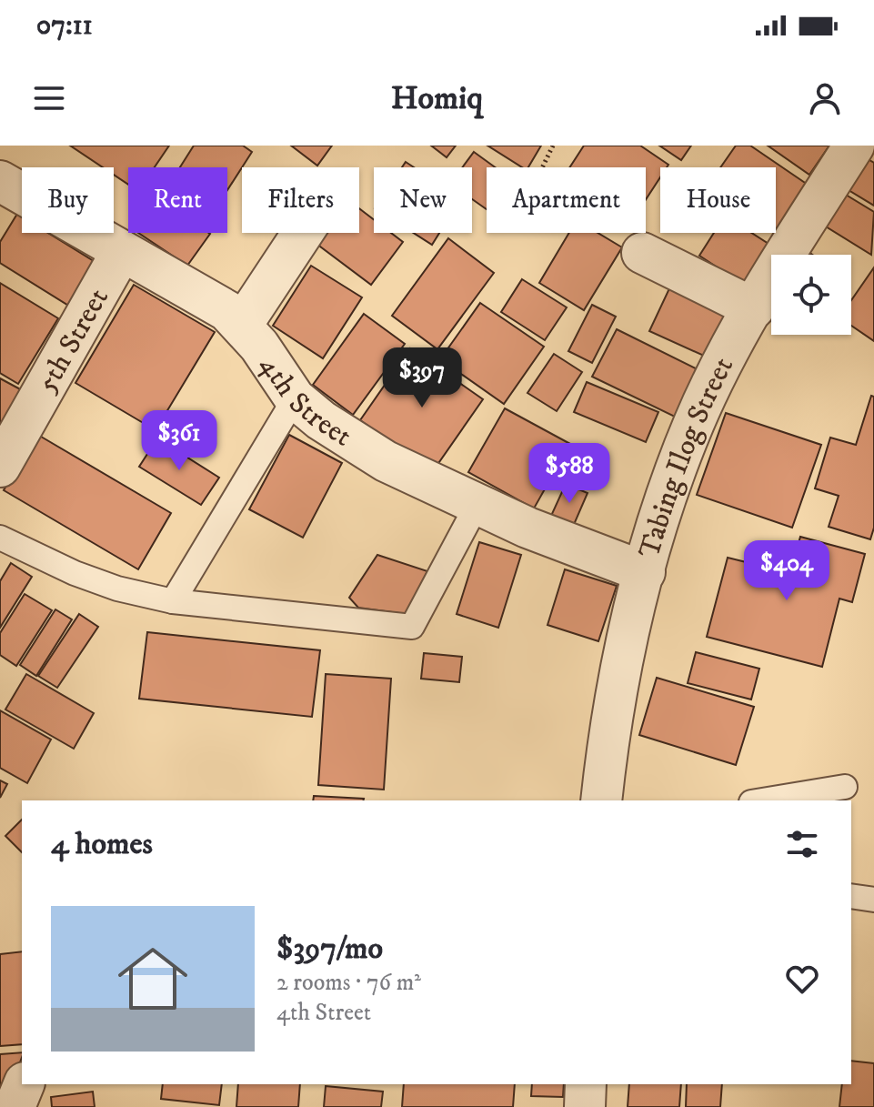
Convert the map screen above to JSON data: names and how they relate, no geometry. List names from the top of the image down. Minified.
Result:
{"streets":{"street":["5th Street","4th Street","Tabing Ilog Street"]},"crossings":[["5th Street","4th Street"],["4th Street","Tabing Ilog Street"]],"page":{"status":"07:11","header":"Homiq","chip":["Buy","Rent","Filters","New","Apartment","House"],"price":["$397","$361","$588","$404"],"heading":"4 homes","list":[{"name":"$397/mo","note":"2 rooms · 76 m² · 4th Street"}]}}
